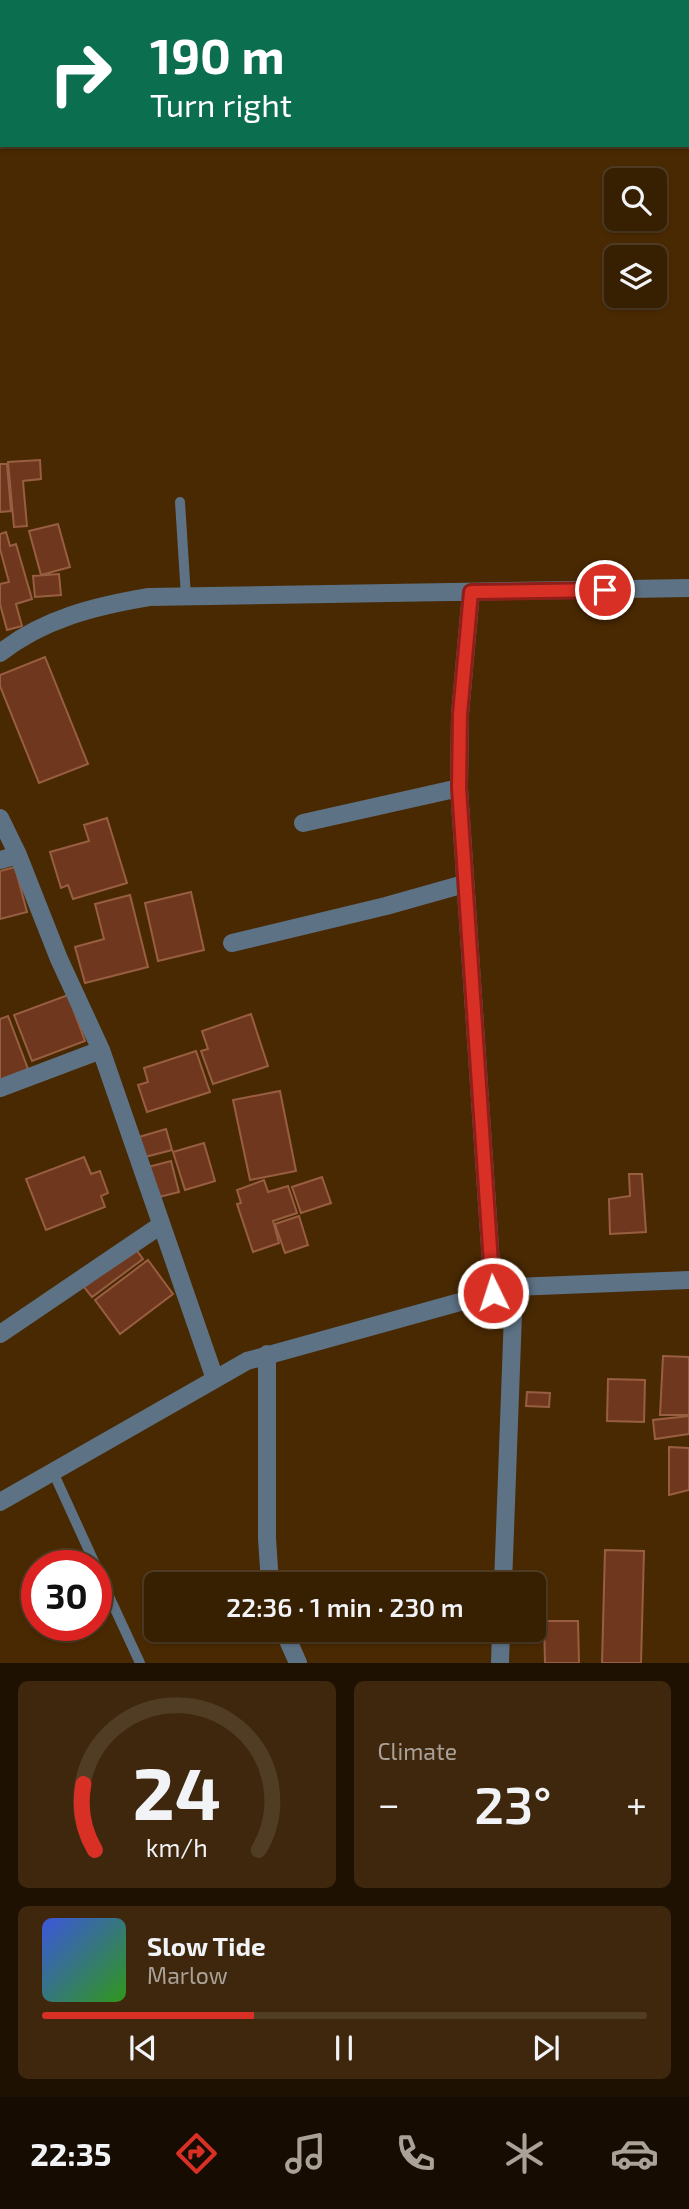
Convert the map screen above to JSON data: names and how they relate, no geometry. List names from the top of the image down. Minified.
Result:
{"page":{"turn":["190 m","Turn right"],"limit":"30","trip":"22:36 · 1 min · 230 m","tile":"Climate","heat":["−","23°","+"],"song":["Slow Tide","Marlow"],"tabs":"22:35","gauge":["24","km/h"]}}
